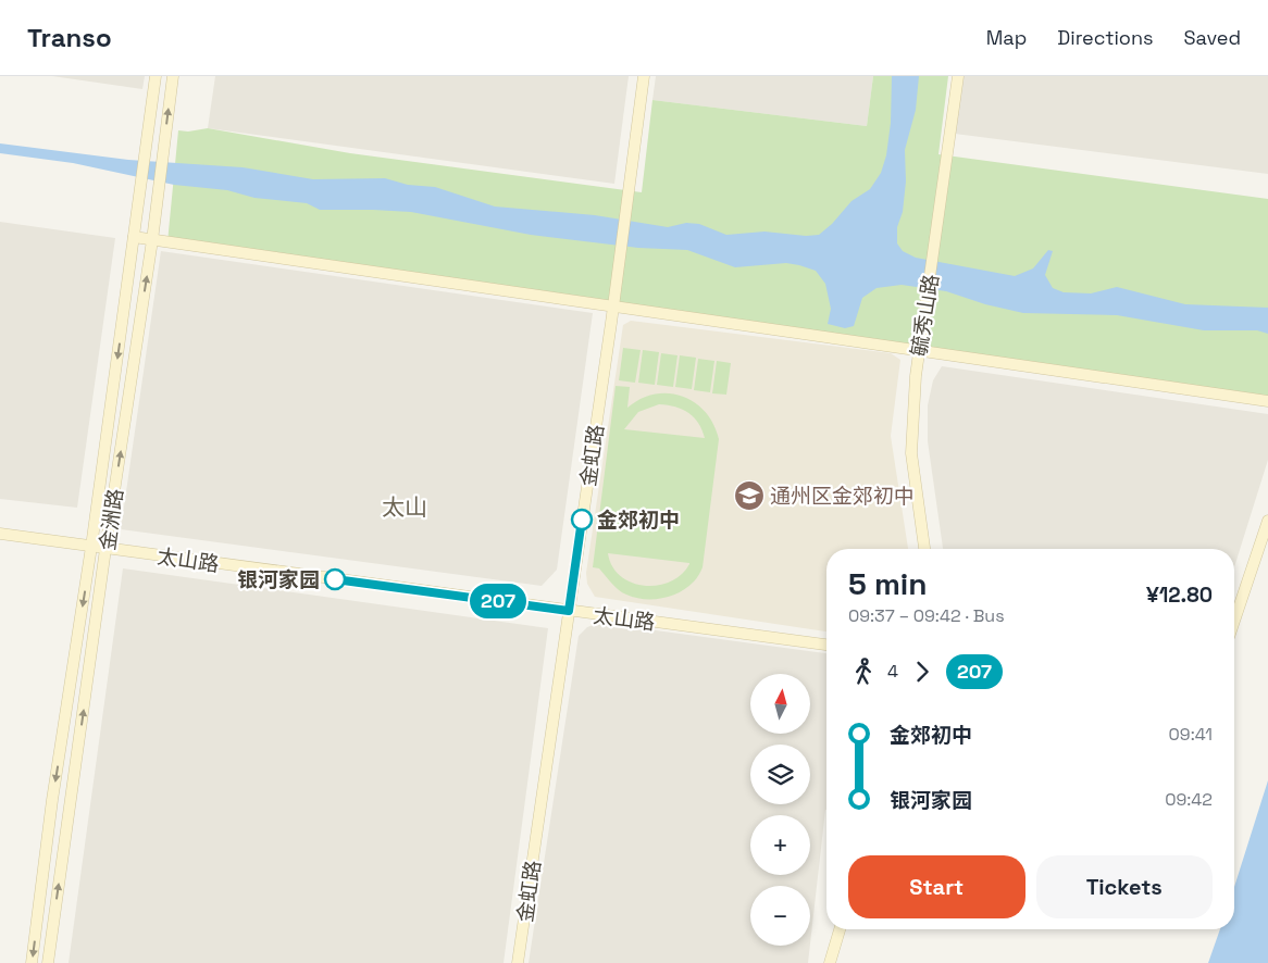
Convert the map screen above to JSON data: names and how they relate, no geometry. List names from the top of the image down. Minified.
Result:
{"streets":{"street":["毓秀山路","金虹路","金洲路","太山路"]},"crossings":[["金虹路","太山路"],["金洲路","太山路"]],"districts":["太山"],"places":{"school or university":["通州区金郊初中"],"other":["金郊初中","银河家园"]},"lines":["bus line 207"],"north":"top","page":{"header":"Transo","nav":["Map","Directions","Saved"],"on_map":"207","heading":["5 min","09:37 – 09:42 · Bus","¥12.80"],"legs":["4","207"],"map_buttons":["+","−"],"list":[{"name":"金郊初中","value":"09:41"},{"name":"银河家园","value":"09:42"}],"buttons":["Start","Tickets"]}}
